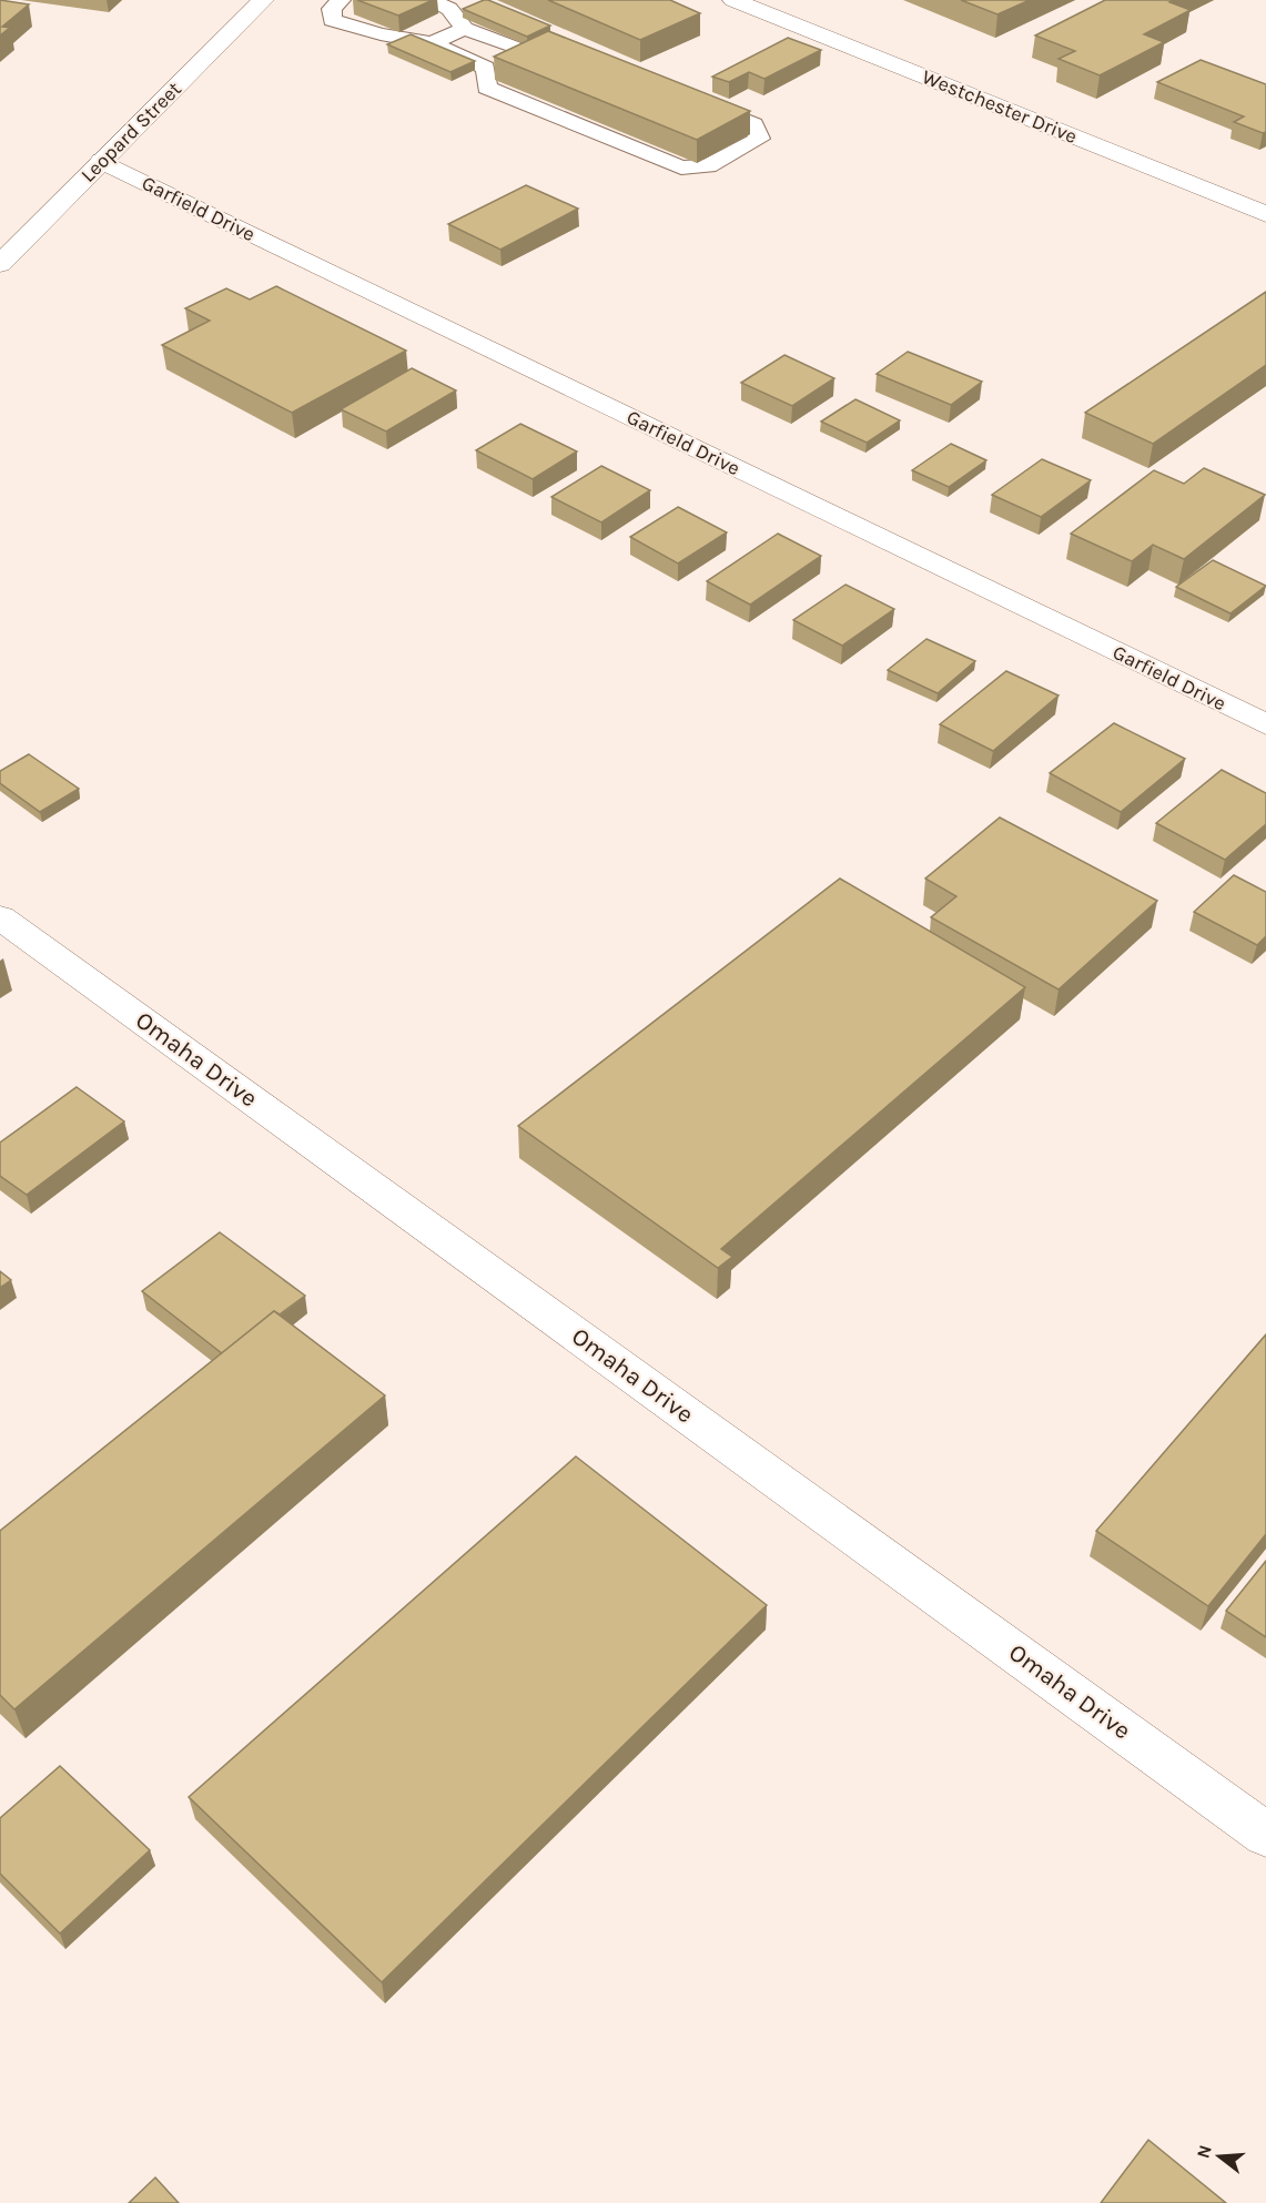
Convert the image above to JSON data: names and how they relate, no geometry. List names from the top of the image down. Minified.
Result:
{"streets":{"street":["Westchester Drive","Leopard Street","Garfield Drive","Omaha Drive"]},"crossings":[["Leopard Street","Garfield Drive"]],"north":"left"}
